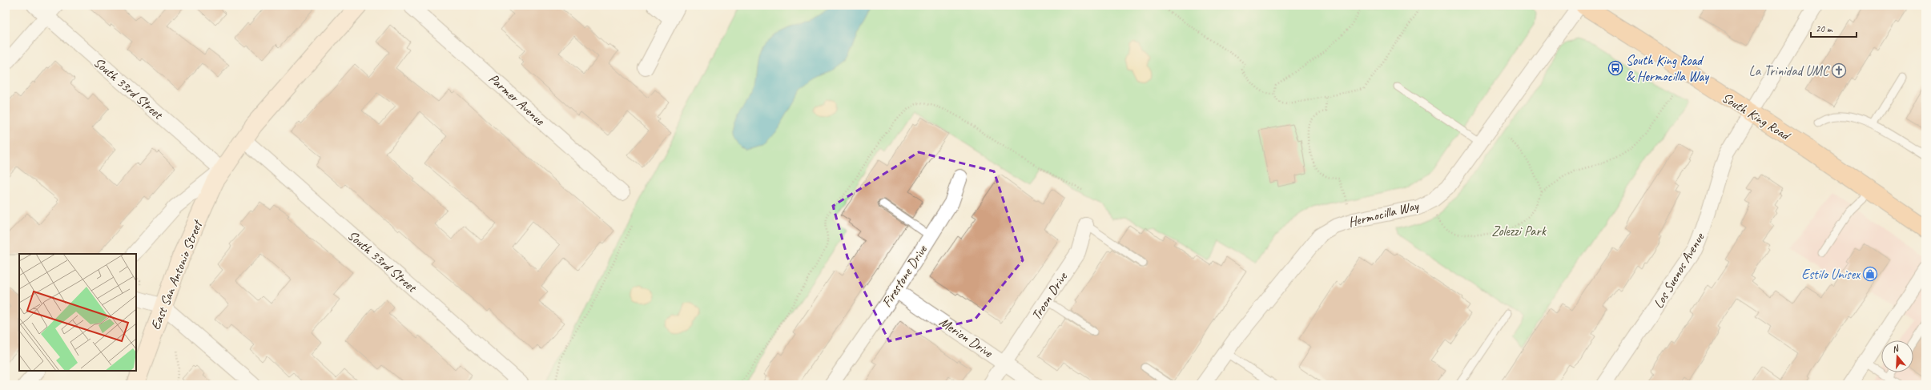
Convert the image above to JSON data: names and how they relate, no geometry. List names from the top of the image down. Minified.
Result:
{"streets":{"main road":["South King Road"],"street":["South 33rd Street","Parmer Avenue","Hermocilla Way","Los Suenos Avenue","East San Antonio Street","Firestone Drive","Troon Drive","Merion Drive"]},"crossings":[["South 33rd Street","East San Antonio Street"],["South King Road","Los Suenos Avenue"],["Firestone Drive","Merion Drive"],["Troon Drive","Merion Drive"]],"parks":["Zolezzi Park"],"places":{"bus stop":["South King Road & Hermocilla Way"],"church":["La Trinidad UMC"],"shop":["Estilo Unisex"]},"scale_bar":"20 m","north":"top"}
